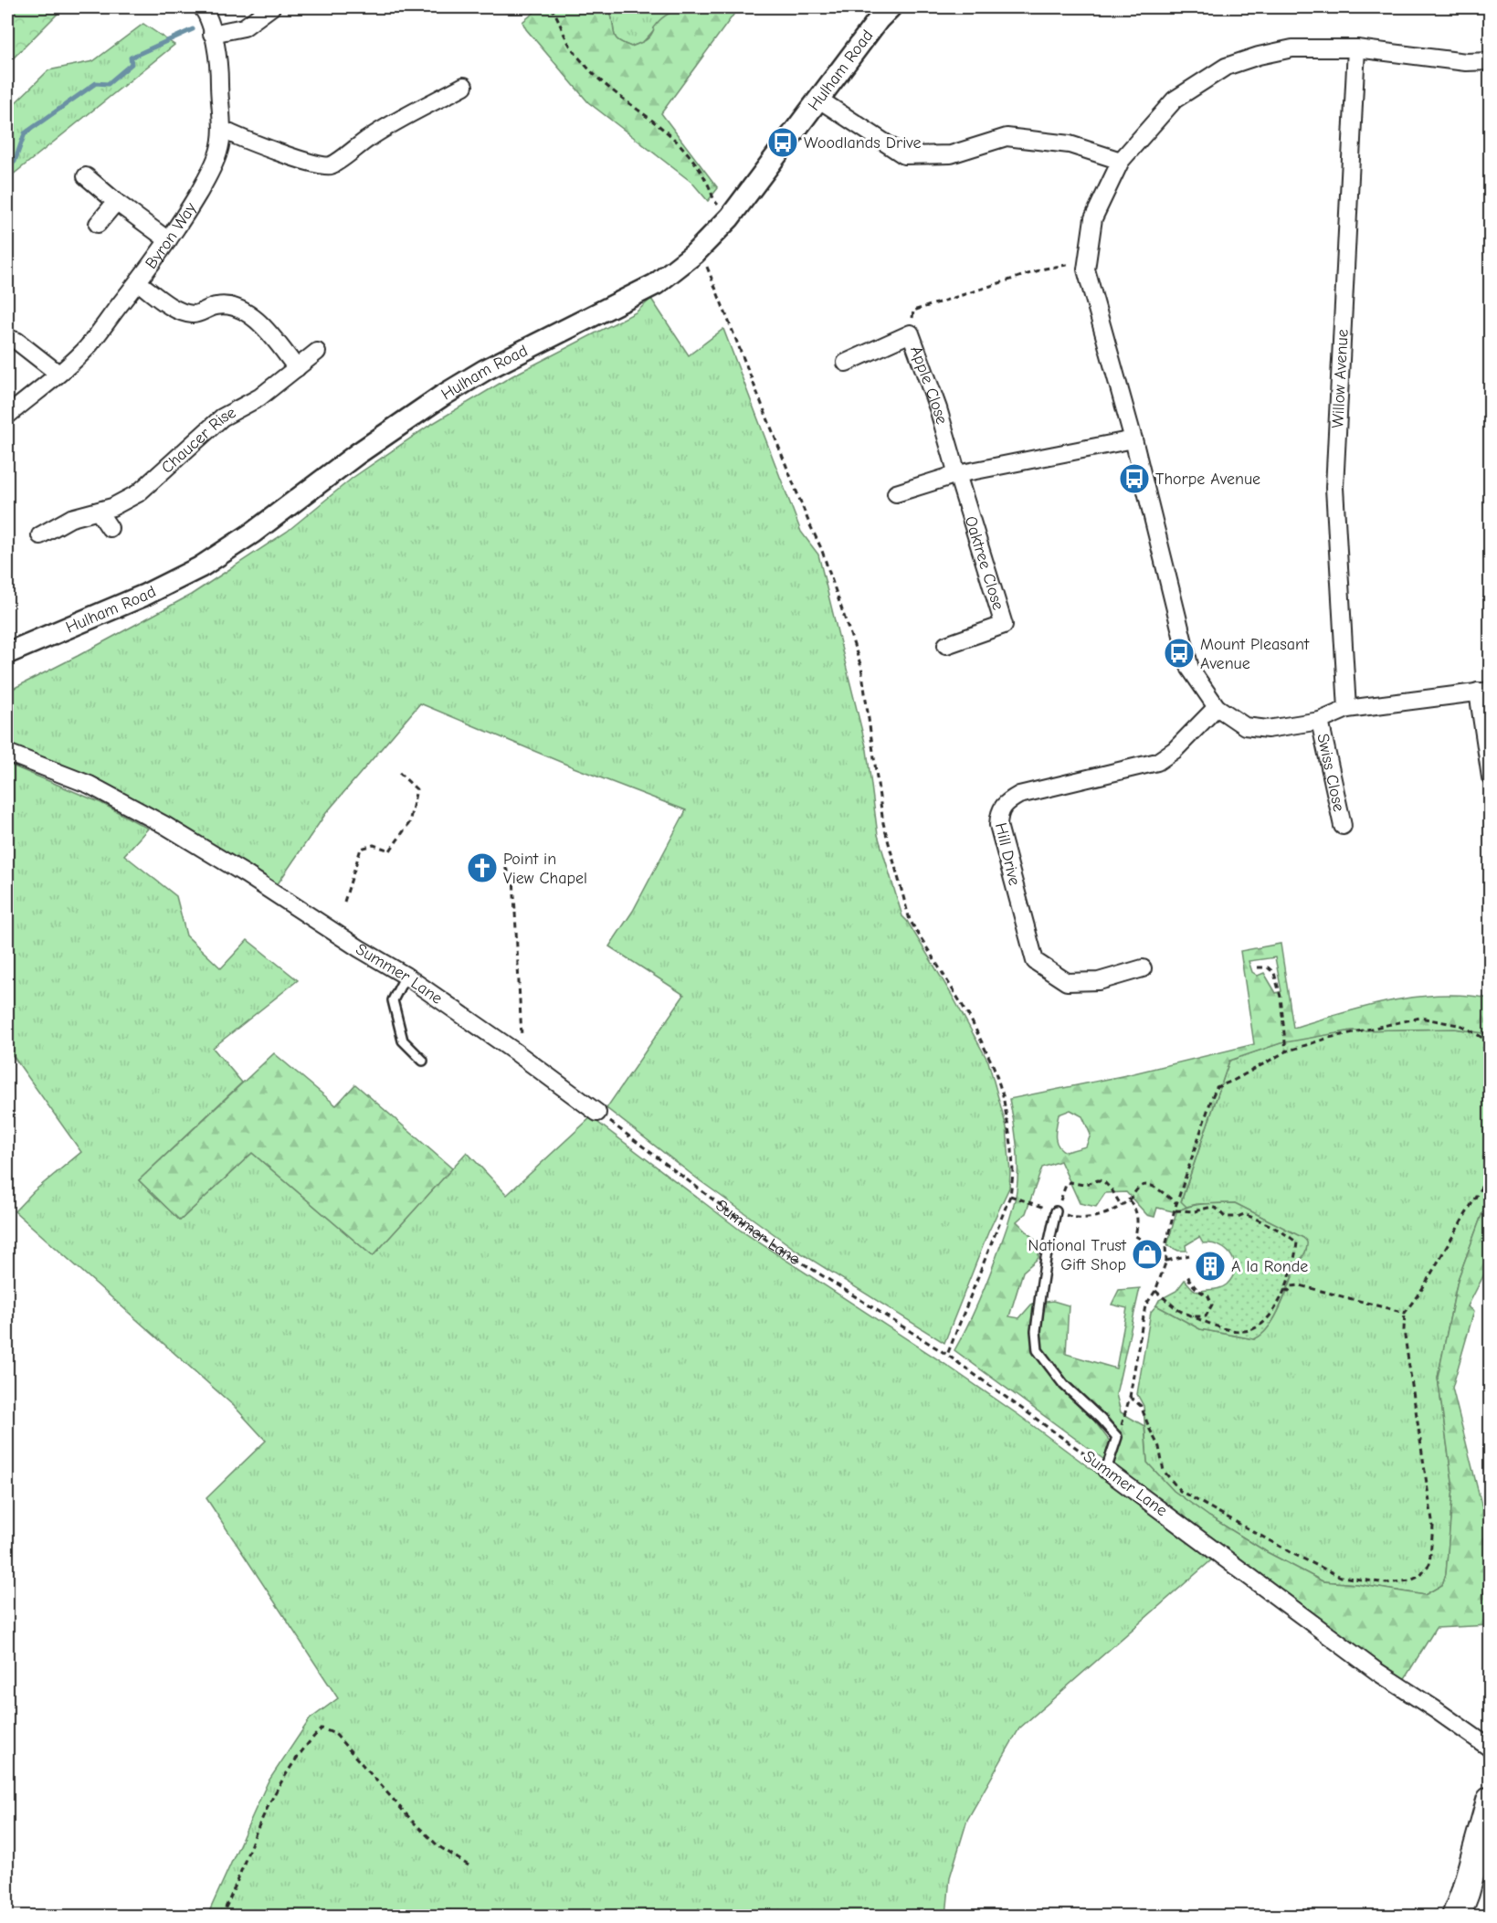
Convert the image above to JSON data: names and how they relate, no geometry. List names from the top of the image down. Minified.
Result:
{"streets":{"street":["Hulham Road","Byron Way","Willow Avenue","Apple Close","Chaucer Rise","Oaktree Close","Swiss Close","Hill Drive","Summer Lane"]},"crossings":[["Apple Close","Oaktree Close"]],"places":{"bus stop":["Woodlands Drive","Thorpe Avenue","Mount Pleasant Avenue"],"church":["Point in View Chapel"],"shop":["National Trust Gift Shop"],"building":["A la Ronde"]}}
